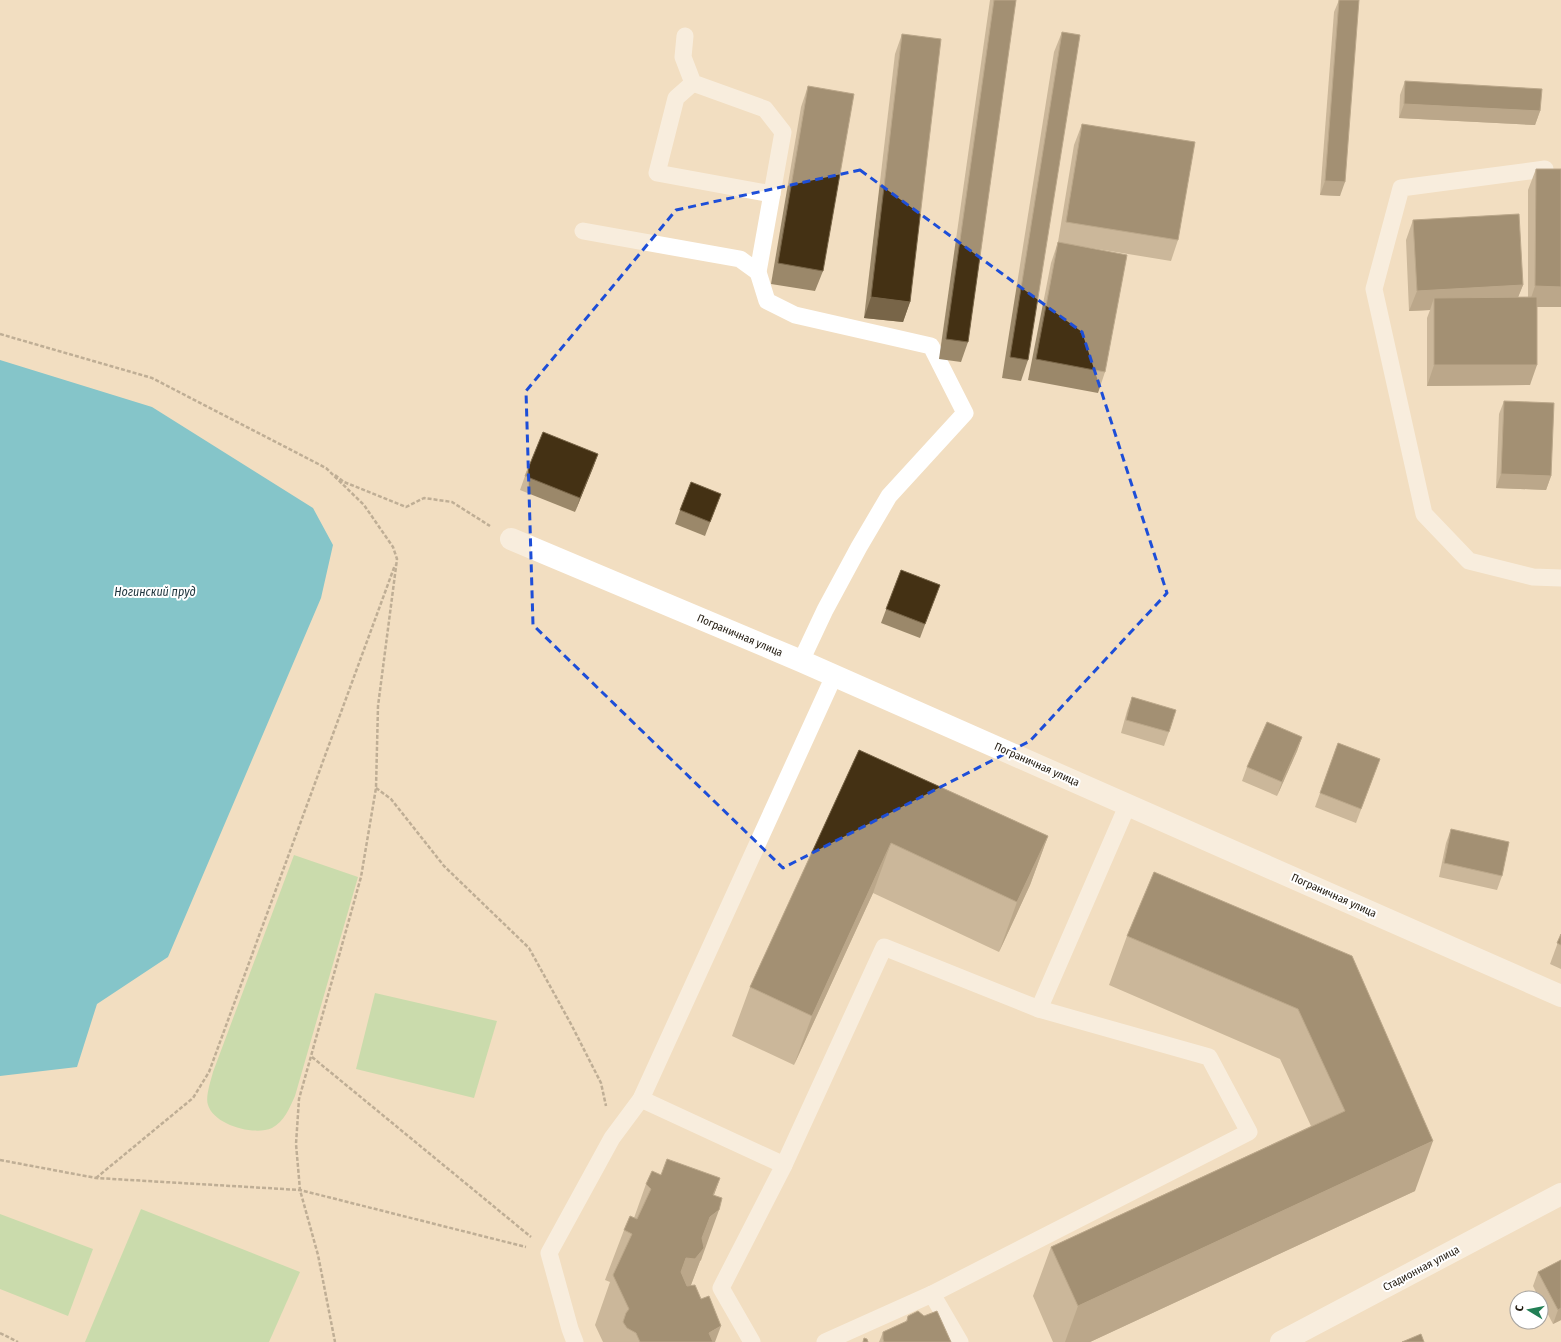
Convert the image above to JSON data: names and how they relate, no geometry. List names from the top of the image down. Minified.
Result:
{"streets":{"street":["Пограничная улица","Стадионная улица"]},"water":["Ногинский пруд"],"north":"left"}
